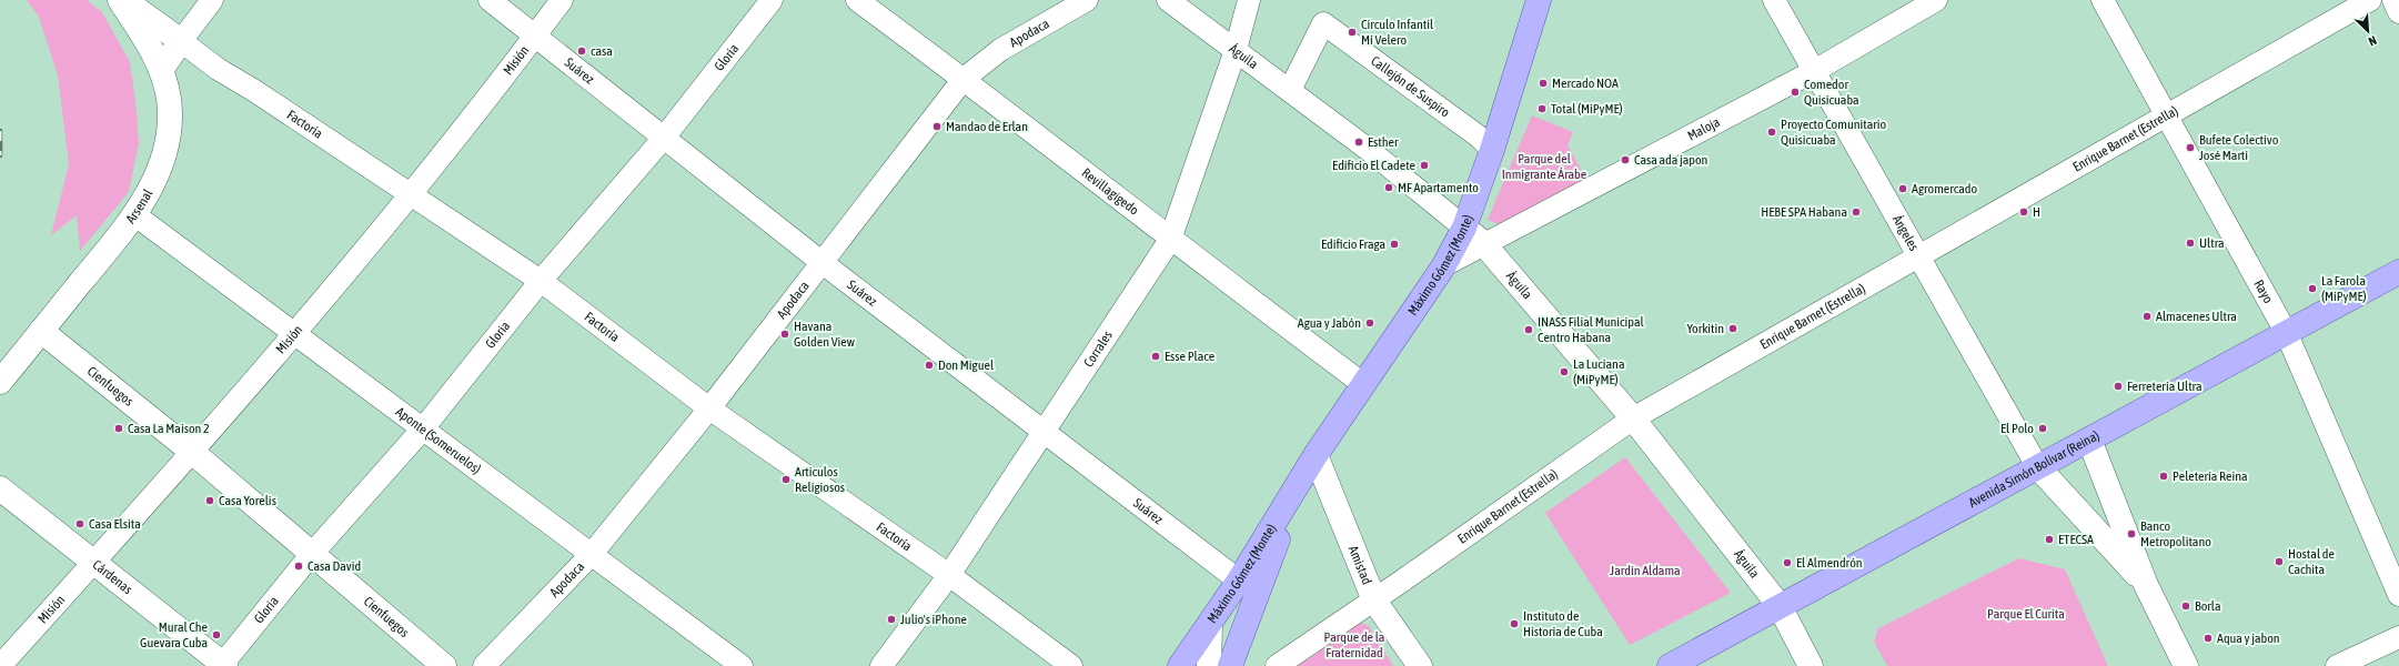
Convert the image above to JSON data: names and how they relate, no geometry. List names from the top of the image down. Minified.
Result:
{"streets":{"main road":["Máximo Gómez (Monte)","Avenida Simón Bolívar (Reina)"],"street":["Apodaca","Águila","Gloria","Misión","Suárez","Callejón de Suspiro","Factoría","Maloja","Enrique Barnet (Estrella)","Revillagigedo","Arsenal","Ángeles","Rayo","Corrales","Cienfuegos","Aponte (Someruelos)","Amistad","Cárdenas"]},"crossings":[["Apodaca","Suárez"],["Apodaca","Factoría"],["Apodaca","Revillagigedo"],["Apodaca","Aponte (Someruelos)"],["Águila","Callejón de Suspiro"],["Águila","Maloja"],["Águila","Enrique Barnet (Estrella)"],["Águila","Máximo Gómez (Monte)"],["Águila","Corrales"],["Águila","Avenida Simón Bolívar (Reina)"],["Gloria","Suárez"],["Gloria","Factoría"],["Gloria","Cienfuegos"],["Gloria","Aponte (Someruelos)"],["Gloria","Cárdenas"],["Misión","Suárez"],["Misión","Factoría"],["Misión","Cienfuegos"],["Misión","Aponte (Someruelos)"],["Misión","Cárdenas"],["Suárez","Máximo Gómez (Monte)"],["Suárez","Corrales"],["Callejón de Suspiro","Máximo Gómez (Monte)"],["Factoría","Corrales"],["Maloja","Ángeles"],["Maloja","Máximo Gómez (Monte)"],["Enrique Barnet (Estrella)","Ángeles"],["Enrique Barnet (Estrella)","Rayo"],["Enrique Barnet (Estrella)","Amistad"],["Revillagigedo","Máximo Gómez (Monte)"],["Revillagigedo","Corrales"],["Arsenal","Cienfuegos"],["Arsenal","Aponte (Someruelos)"],["Ángeles","Avenida Simón Bolívar (Reina)"],["Máximo Gómez (Monte)","Amistad"],["Rayo","Avenida Simón Bolívar (Reina)"]],"parks":["Parque del Inmigrante Árabe","Jardín Aldama","Parque El Curita","Parque de la Fraternidad"],"places":["Círculo Infantil Mi Velero","casa","Mercado NOA","Comedor Quisicuaba","Total (MiPyME)","Mandao de Erlan","Proyecto Comunitario Quisicuaba","Esther","Bufete Colectivo José Martí","Casa ada japon","Edificio El Cadete","MF Apartamento","Agromercado","HEBE SPA Habana","H","Ultra","Edificio Fraga","La Farola (MiPyME)","Almacenes Ultra","Agua y Jabón","Yorkitin","INASS Filial Municipal Centro Habana","Havana Golden View","Esse Place","Don Miguel","La Luciana (MiPyME)","Ferreteria Ultra","Casa La Maison 2","El Polo","Peletería Reina","Articulos Religiosos","Casa Yorelis","Casa Elsita","Banco Metropolitano","ETECSA","Hostal de Cachita","El Almendrón","Casa David","Borla","Julio's iPhone","Instituto de Historia de Cuba","Mural Che Guevara Cuba","Aqua y jabon"],"north":"bottom right"}
